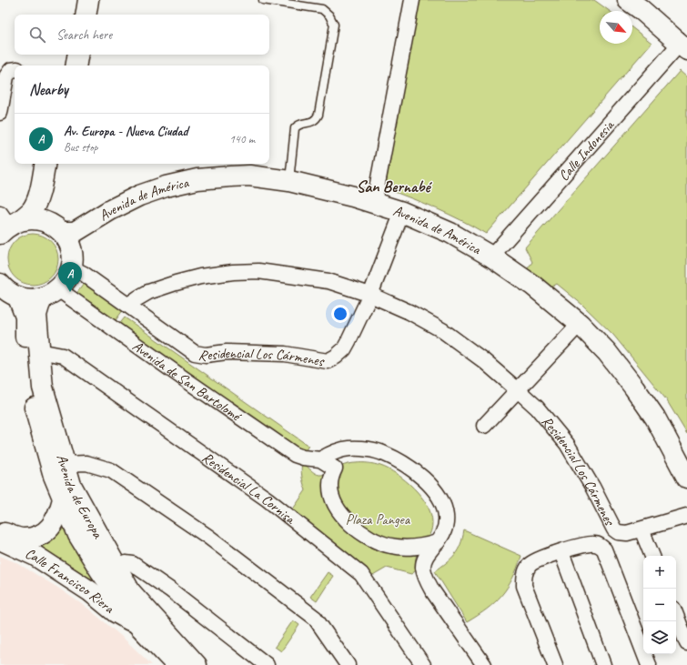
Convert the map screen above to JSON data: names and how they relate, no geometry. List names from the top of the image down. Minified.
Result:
{"streets":{"street":["Calle Indonesia","Avenida de América","Residencial Los Cármenes","Avenida de San Bartolomé","Residencial La Cornisa","Avenida de Europa","Calle Francisco Riera"]},"crossings":[["Calle Indonesia","Avenida de América"],["Avenida de América","Residencial Los Cármenes"],["Residencial Los Cármenes","Avenida de Europa"],["Avenida de San Bartolomé","Avenida de Europa"],["Residencial La Cornisa","Avenida de Europa"],["Avenida de Europa","Calle Francisco Riera"]],"districts":["San Bernabé"],"parks":["Plaza Pangea"],"north":"bottom right","page":{"search":"Search here","heading":"Nearby","list":[{"mark":"A","name":"Av. Europa - Nueva Ciudad","note":"Bus stop","value":"140 m"}],"pins":"A","map_buttons":["+","−"]}}
